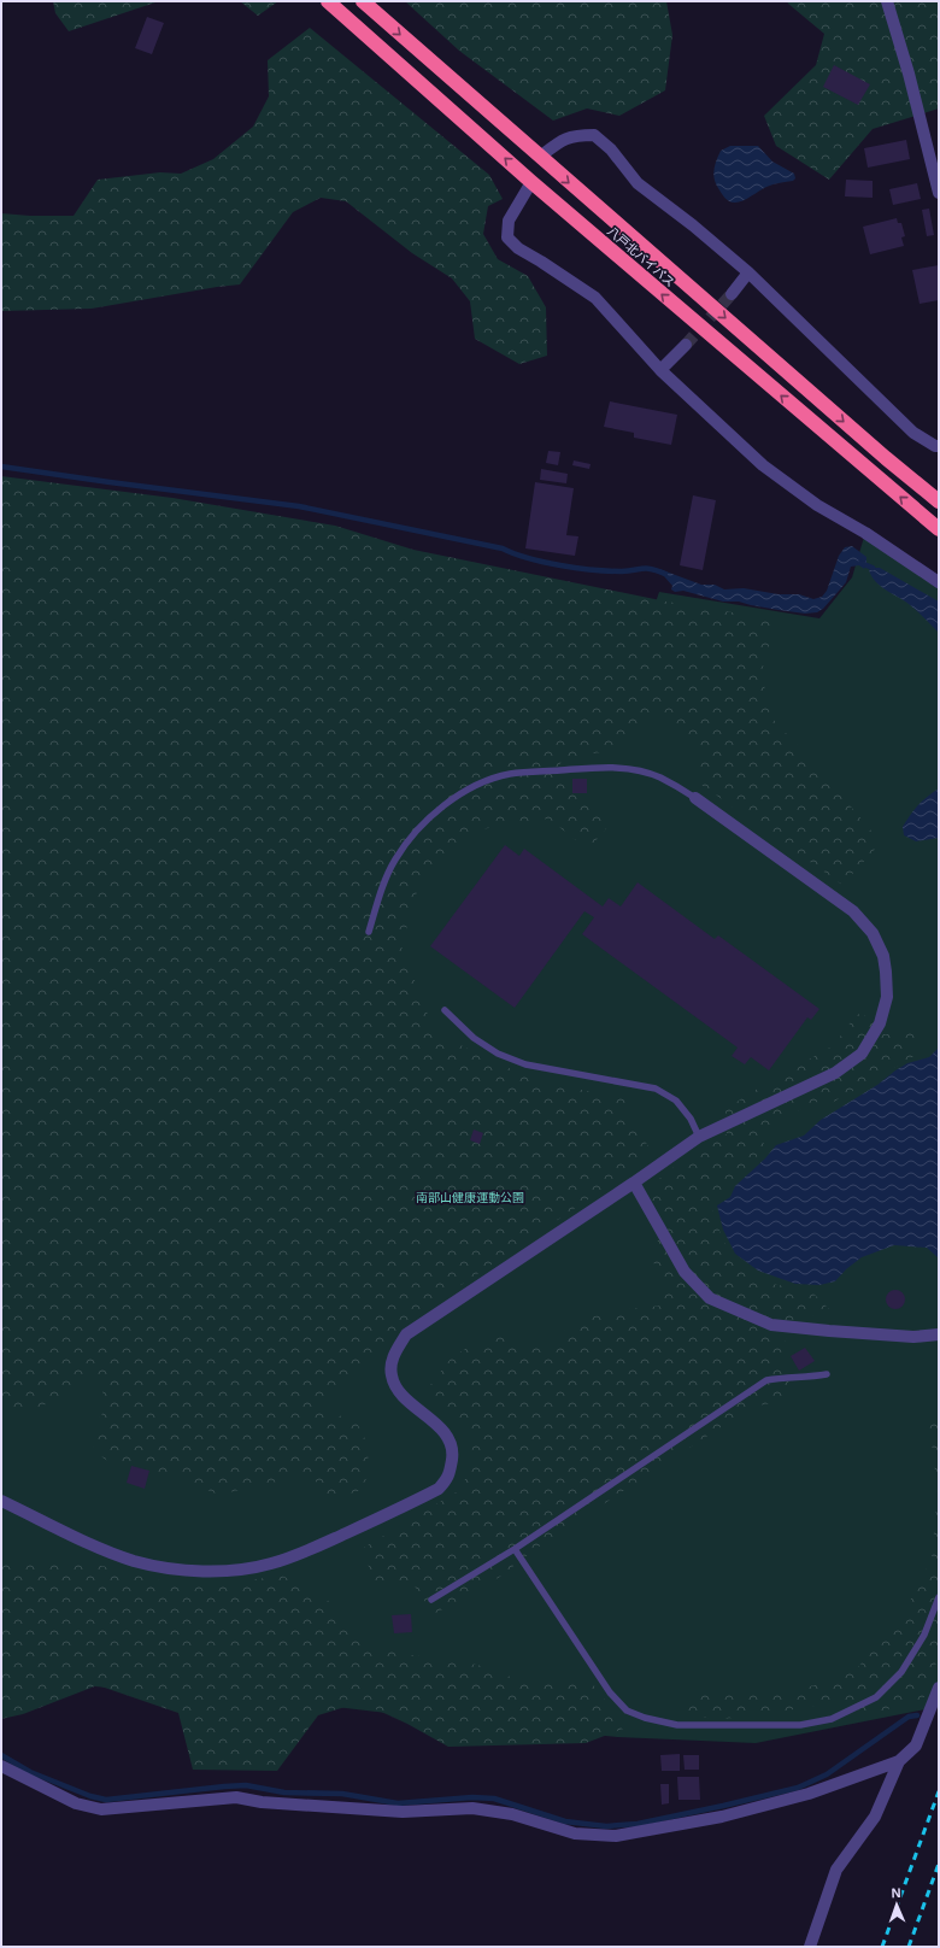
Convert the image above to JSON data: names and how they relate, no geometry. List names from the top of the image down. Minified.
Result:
{"streets":{"highway":["八戸北バイパス"]},"parks":["南部山健康運動公園"],"north":"top"}
